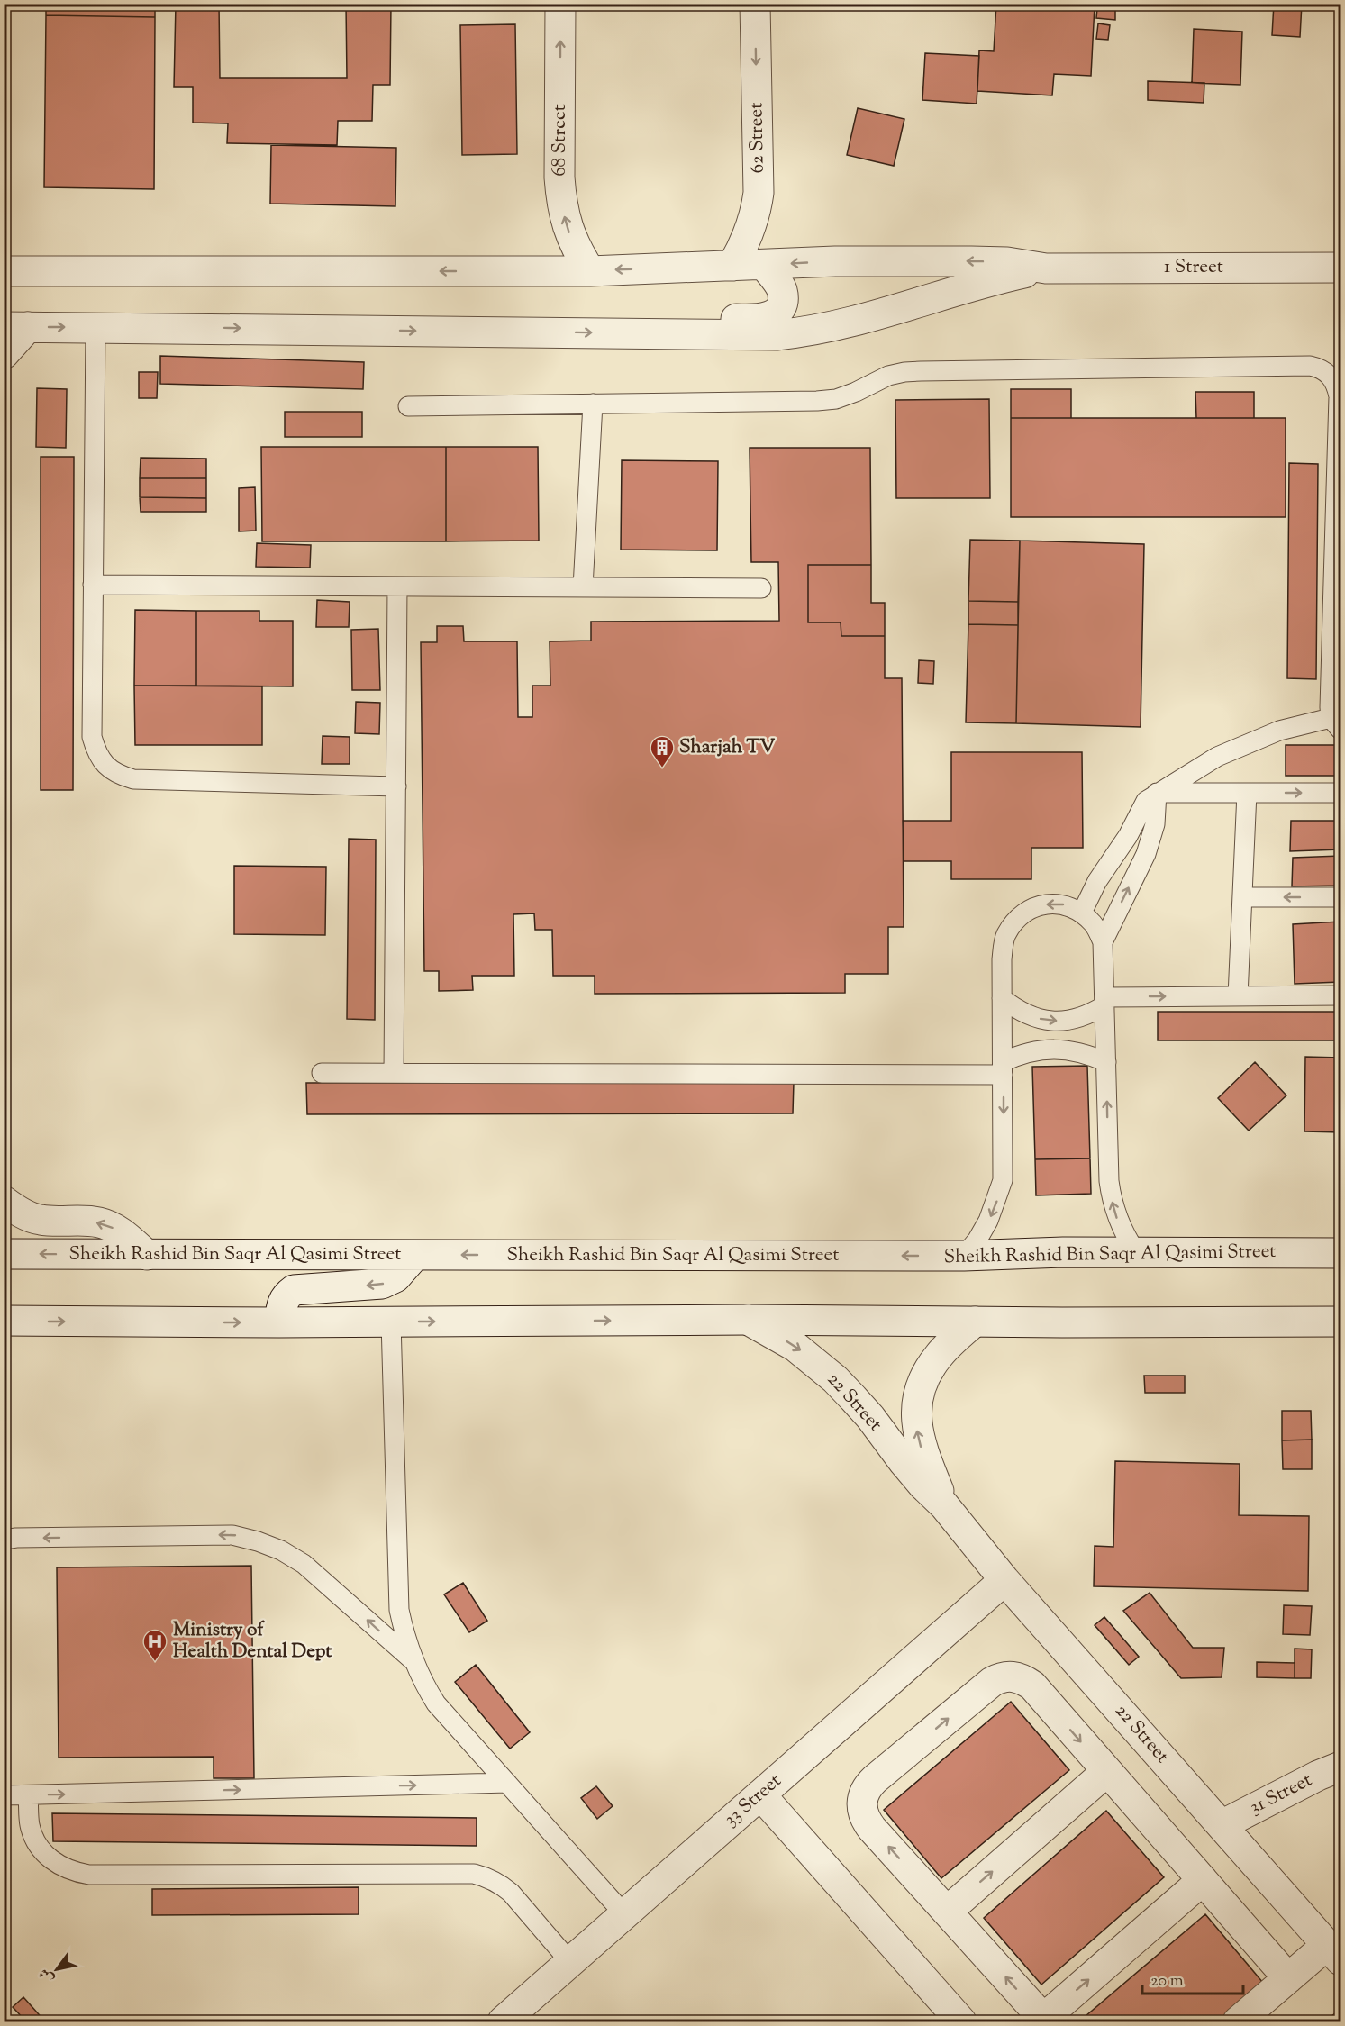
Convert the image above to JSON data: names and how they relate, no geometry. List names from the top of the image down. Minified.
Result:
{"streets":{"street":["62 Street","68 Street","1 Street","Sheikh Rashid Bin Saqr Al Qasimi Street","22 Street","31 Street","33 Street"]},"crossings":[["22 Street","31 Street"],["22 Street","33 Street"]],"one_way":["62 Street","68 Street"],"places":{"building":["Sharjah TV"],"hospital":["Ministry of Health Dental Dept"]},"scale_bar":"20 m","north":"bottom left"}
